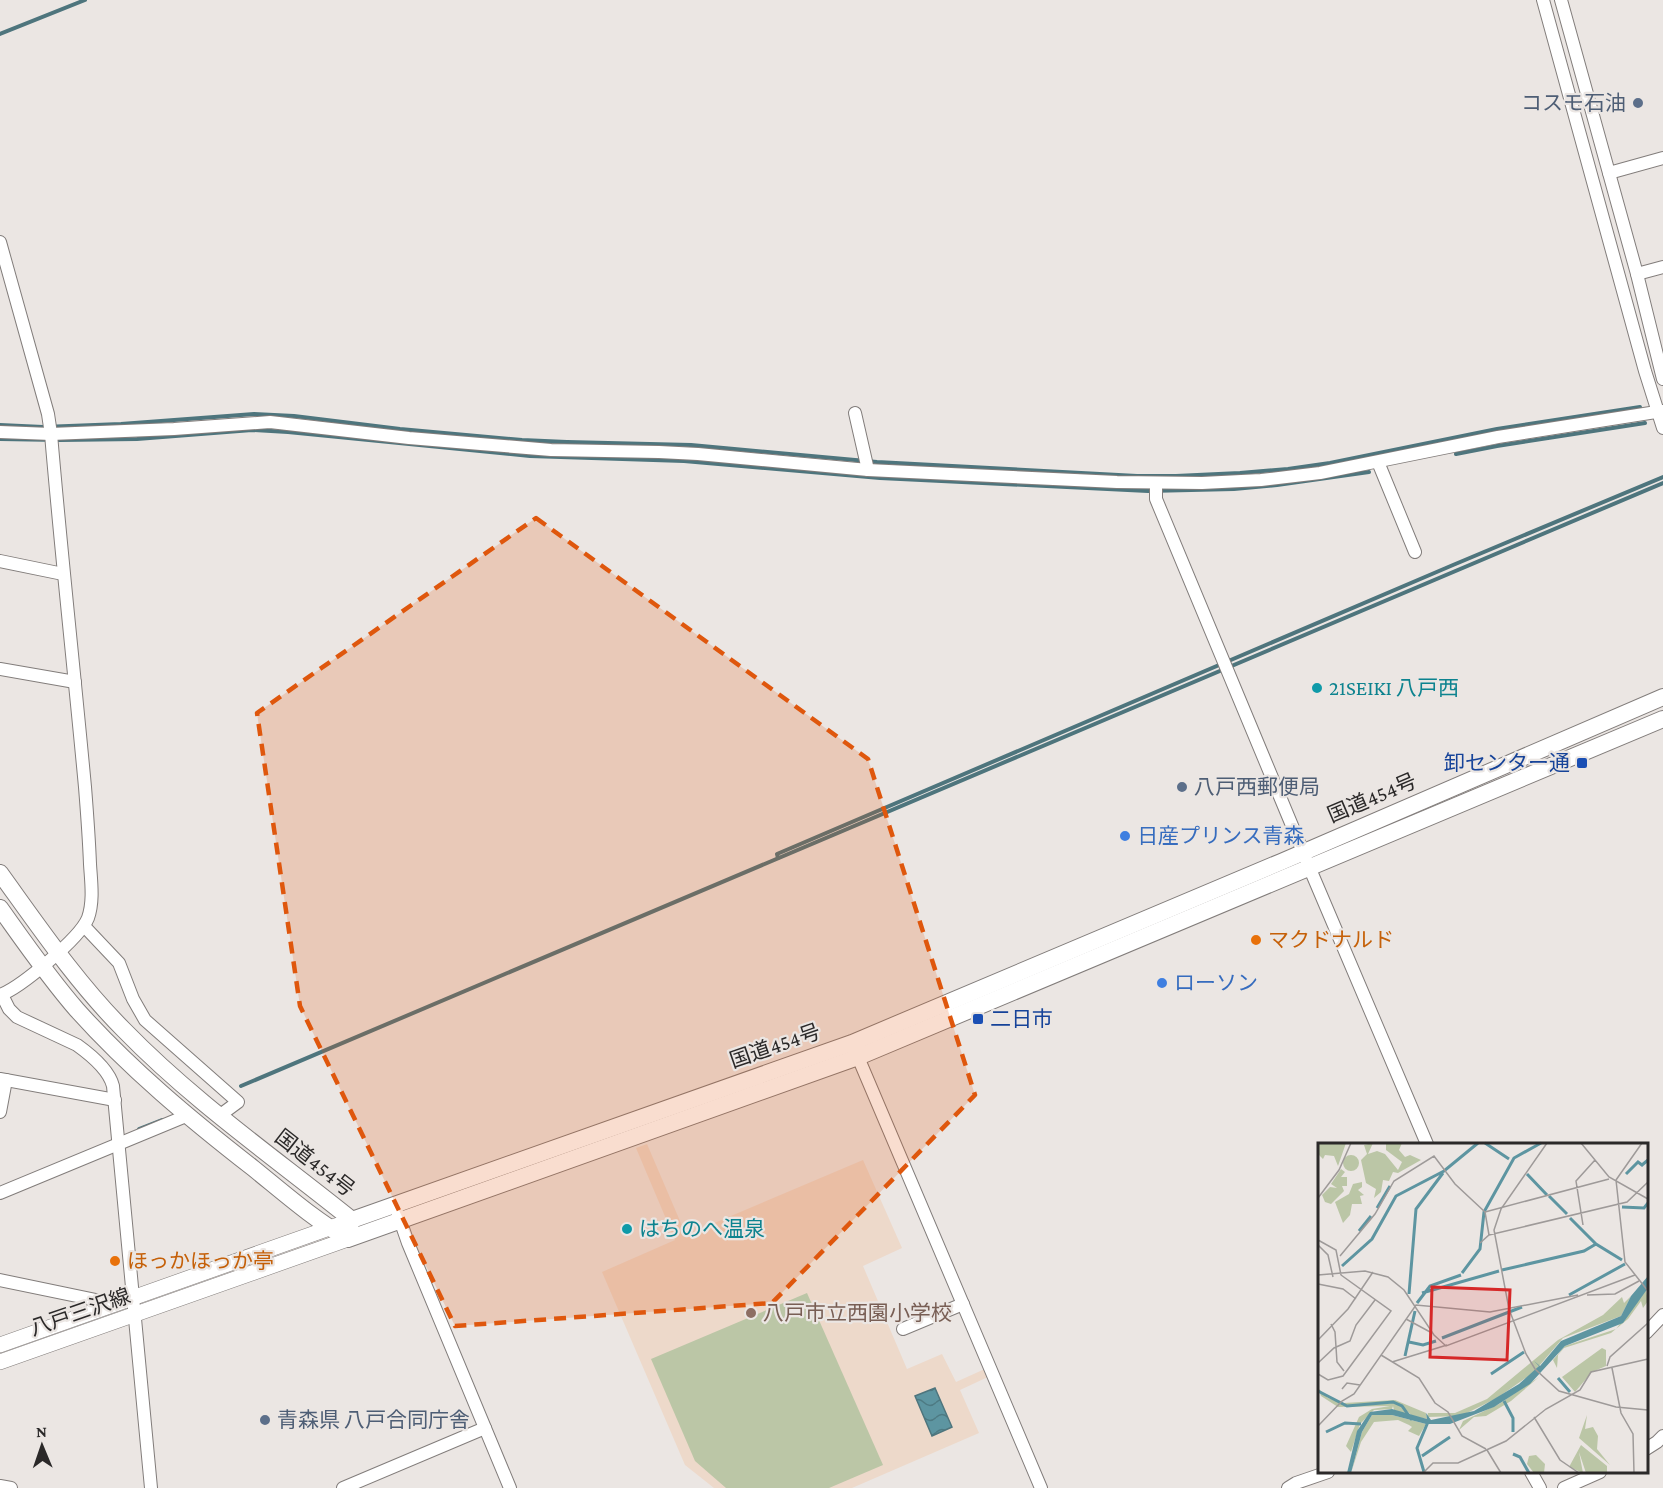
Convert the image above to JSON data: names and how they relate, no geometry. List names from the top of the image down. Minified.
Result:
{"streets":{"highway":["国道454号"],"main road":["八戸三沢線"]},"crossings":[["国道454号","八戸三沢線"]],"places":{"other":["コスモ石油","21SEIKI 八戸西","八戸西郵便局","日産プリンス青森","マクドナルド","ローソン","はちのへ温泉","ほっかほっか亭","八戸市立西園小学校","青森県 八戸合同庁舎"],"transit":["卸センター通","二日市"]},"north":"top"}
